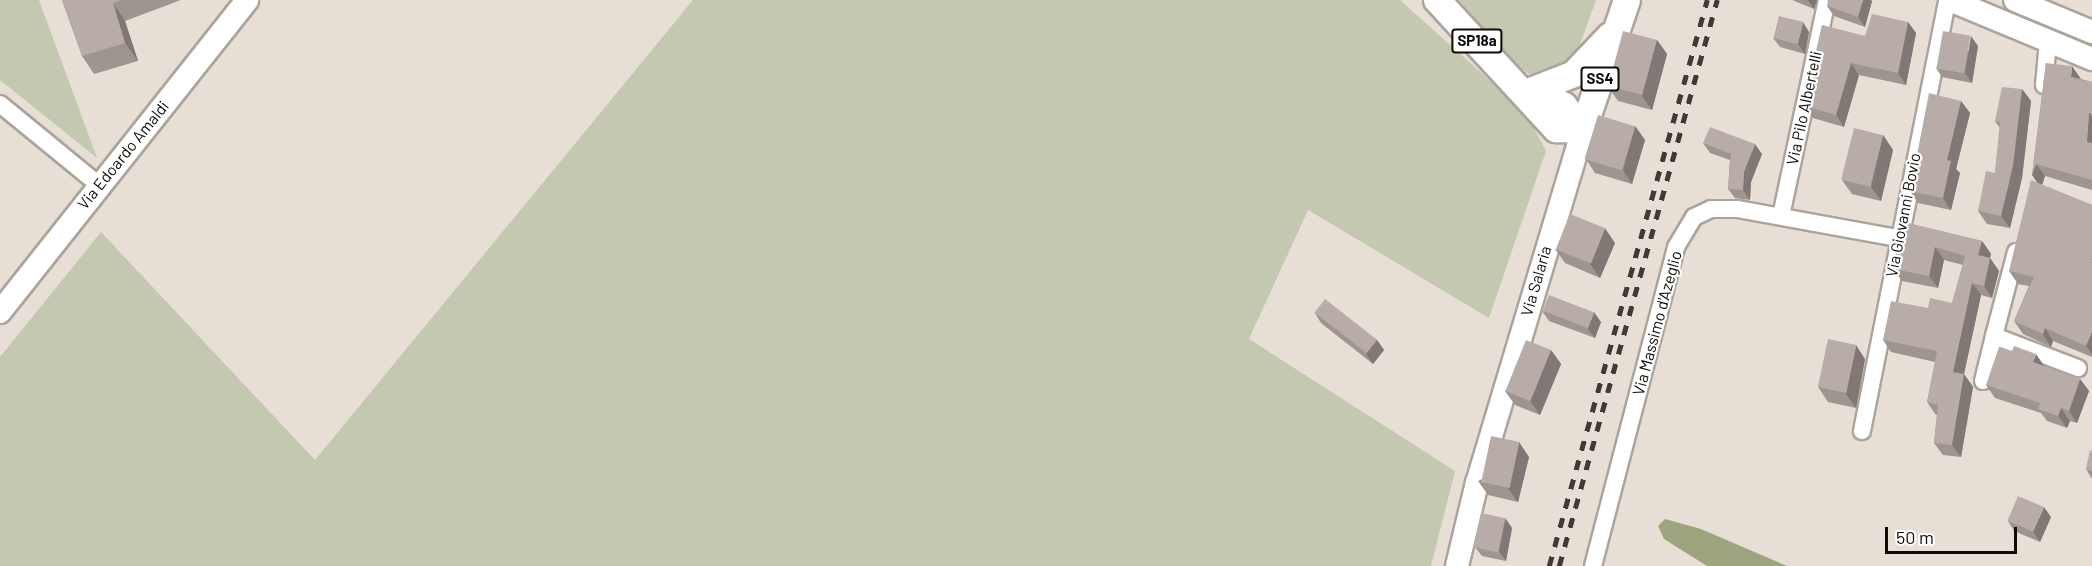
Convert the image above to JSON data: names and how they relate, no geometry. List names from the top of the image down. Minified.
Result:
{"streets":{"main road":["SP18a","SS4","Via Edoardo Amaldi","Via Salaria"],"street":["Via Pilo Albertelli","Via Giovanni Bovio","Via Massimo d'Azeglio"]},"crossings":[["Via Pilo Albertelli","Via Massimo d'Azeglio"],["Via Giovanni Bovio","Via Massimo d'Azeglio"]],"scale_bar":"50 m"}
